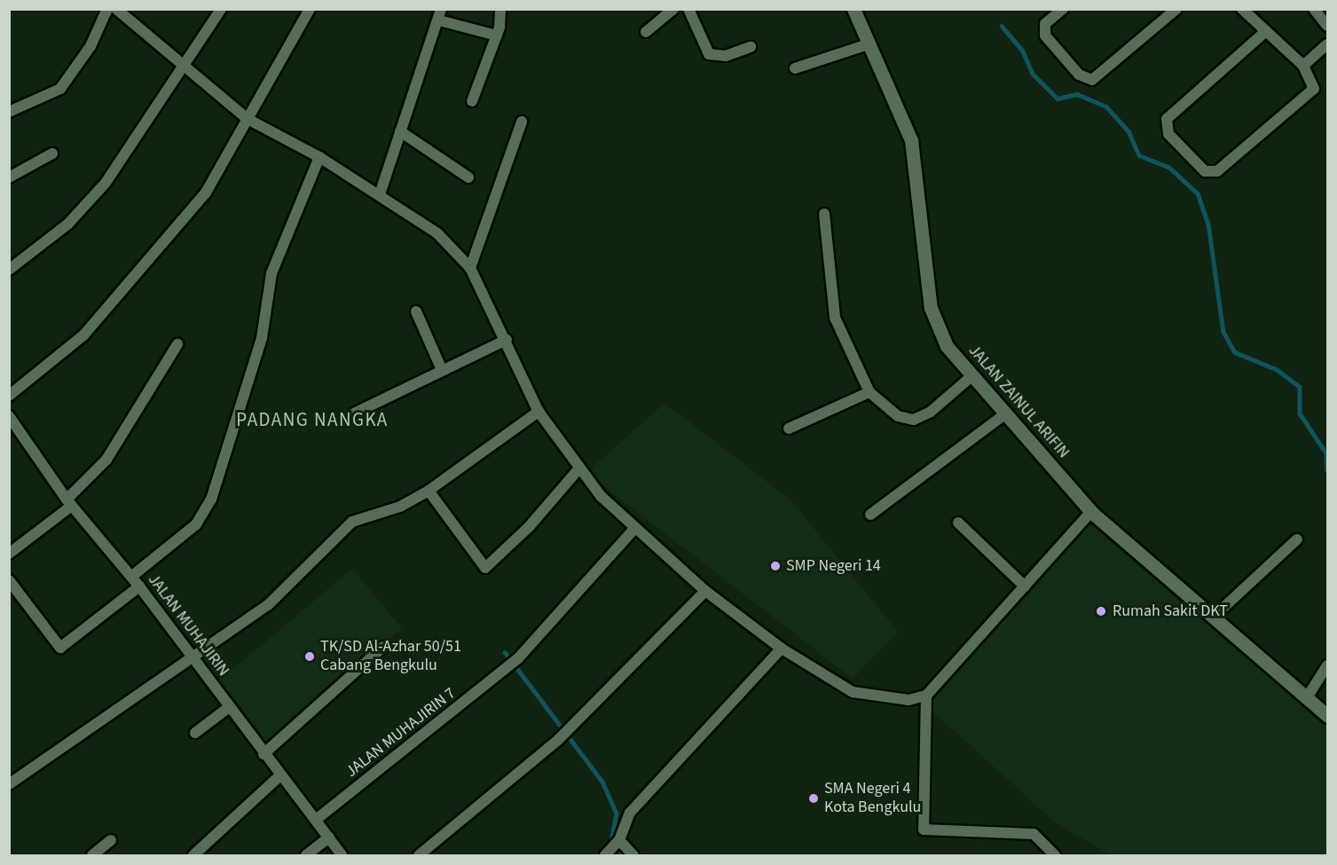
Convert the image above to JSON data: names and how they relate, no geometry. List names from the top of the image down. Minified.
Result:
{"streets":{"street":["JALAN ZAINUL ARIFIN","JALAN MUHAJIRIN","JALAN MUHAJIRIN 7"]},"crossings":[["JALAN MUHAJIRIN","JALAN MUHAJIRIN 7"]],"districts":["PADANG NANGKA"],"places":["SMP Negeri 14","Rumah Sakit DKT","TK/SD Al-Azhar 50/51 Cabang Bengkulu","SMA Negeri 4 Kota Bengkulu"]}
